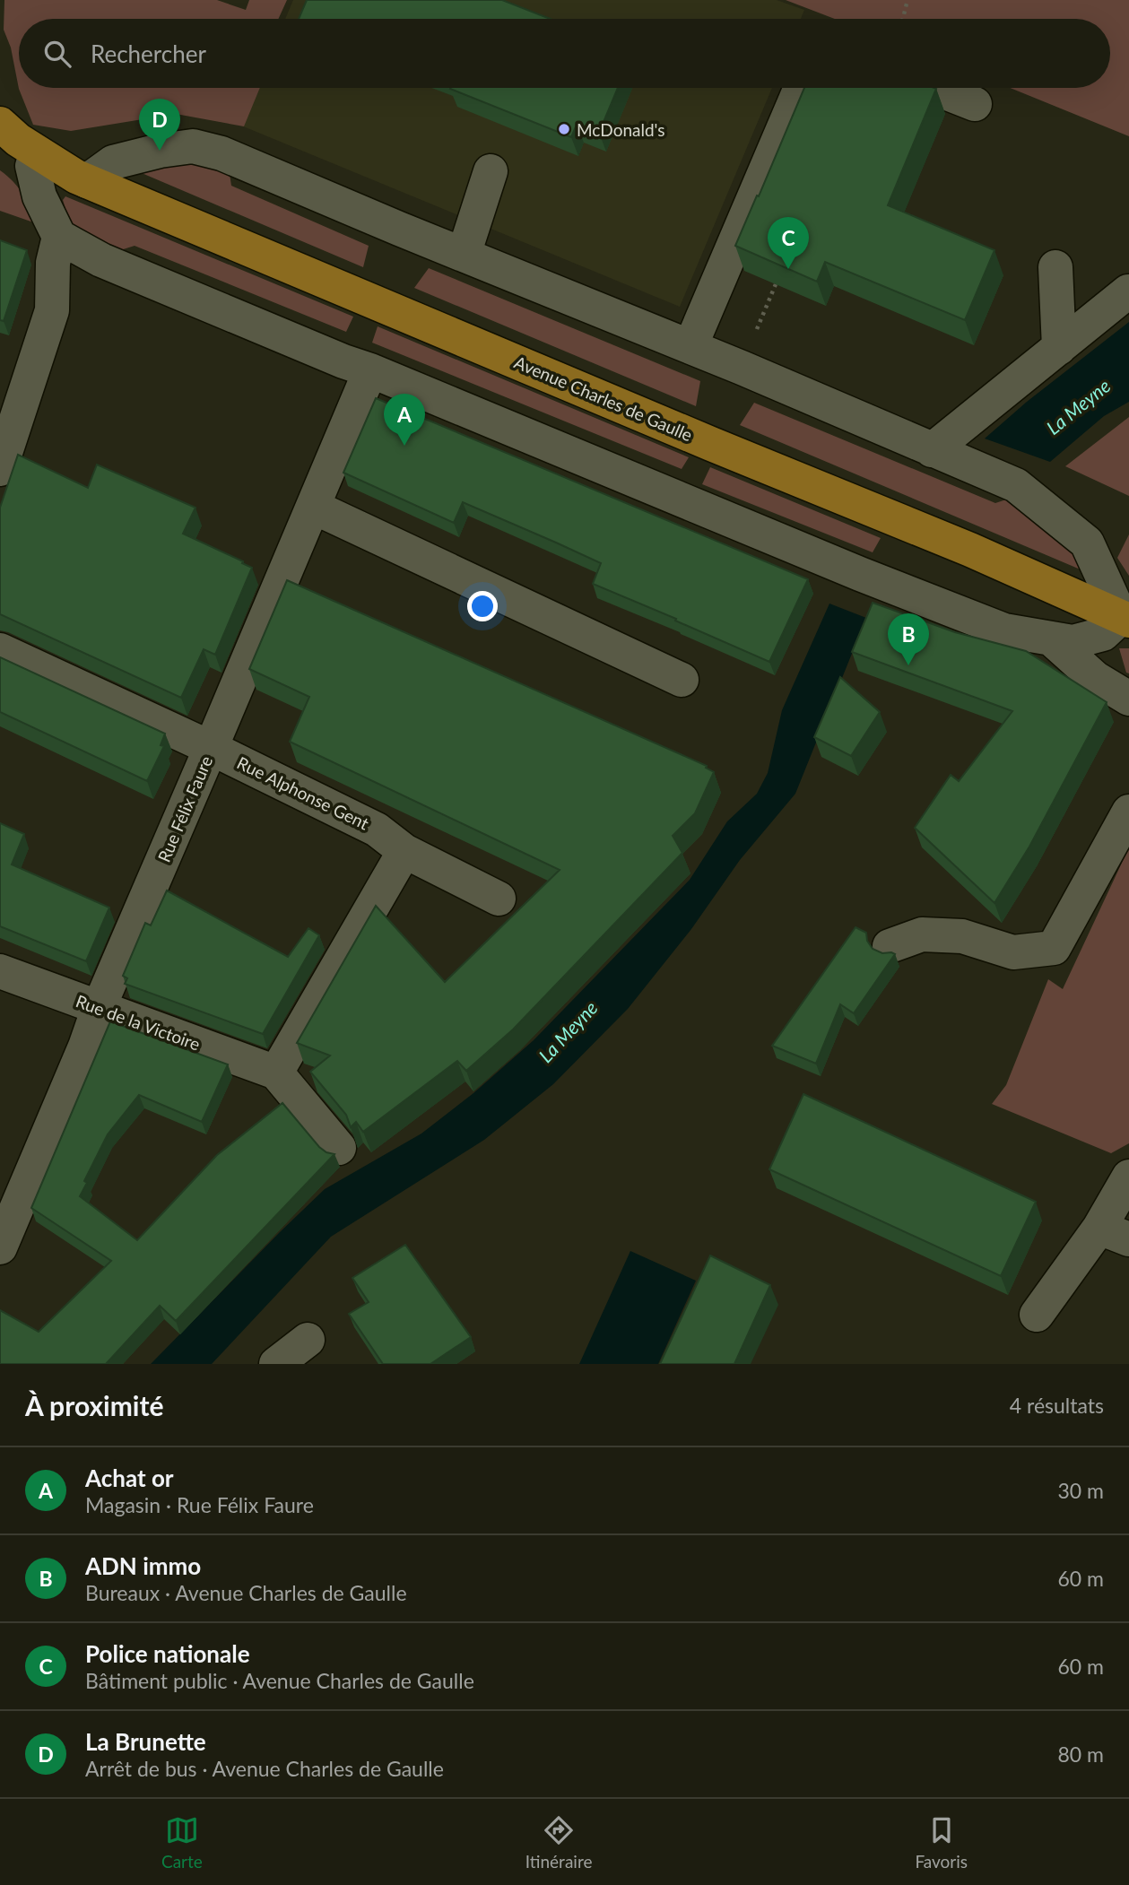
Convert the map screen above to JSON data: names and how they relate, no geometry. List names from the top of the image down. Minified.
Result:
{"streets":{"main road":["Avenue Charles de Gaulle"],"street":["Rue Alphonse Gent","Rue Félix Faure","Rue de la Victoire"]},"crossings":[["Rue Alphonse Gent","Rue Félix Faure"],["Rue Félix Faure","Rue de la Victoire"]],"water":["La Meyne"],"places":["McDonald's"],"page":{"search":"Rechercher","pins":["D","C","A","B"],"heading":["À proximité","4 résultats"],"list":[{"mark":"A","name":"Achat or","note":"Magasin · Rue Félix Faure","value":"30 m"},{"mark":"B","name":"ADN immo","note":"Bureaux · Avenue Charles de Gaulle","value":"60 m"},{"mark":"C","name":"Police nationale","note":"Bâtiment public · Avenue Charles de Gaulle","value":"60 m"},{"mark":"D","name":"La Brunette","note":"Arrêt de bus · Avenue Charles de Gaulle","value":"80 m"}],"nav":["Carte","Itinéraire","Favoris"]}}
